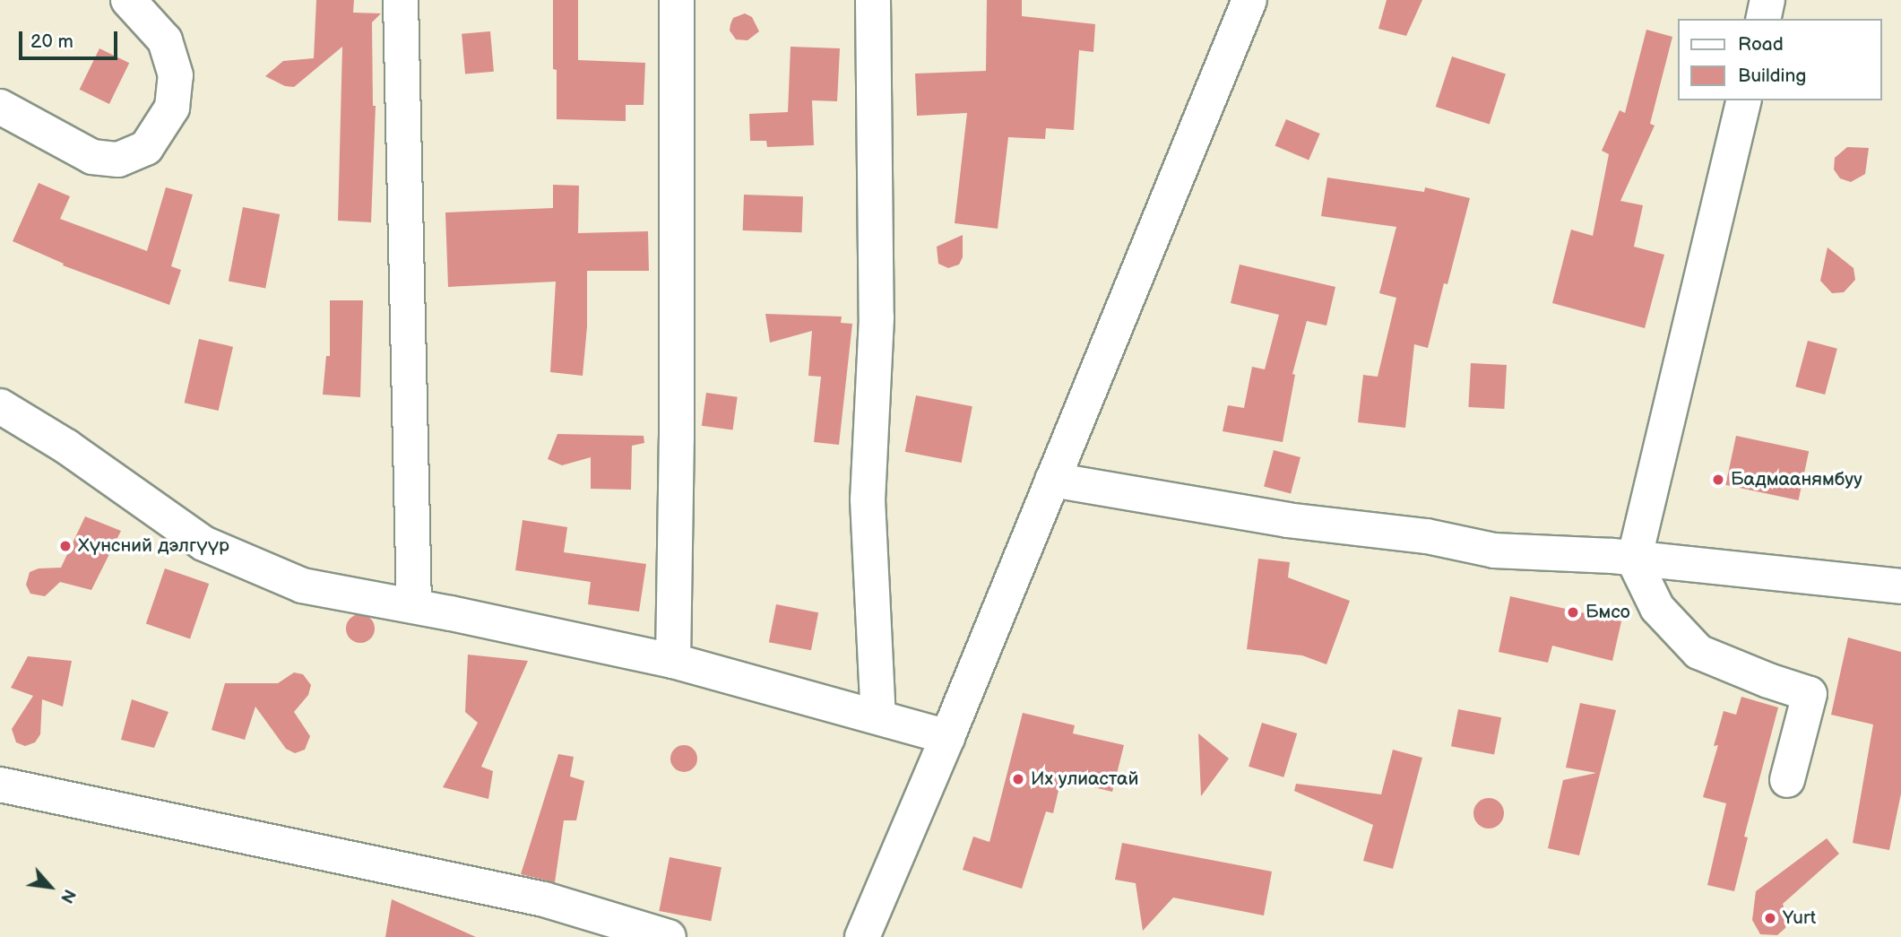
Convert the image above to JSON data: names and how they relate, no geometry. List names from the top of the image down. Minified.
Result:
{"places":["Бадмаанямбуу","Хүнсний дэлгүүр","Бмсо","Их улиастай","Yurt"],"legend":["Road","Building"],"scale_bar":"20 m","north":"bottom right"}
